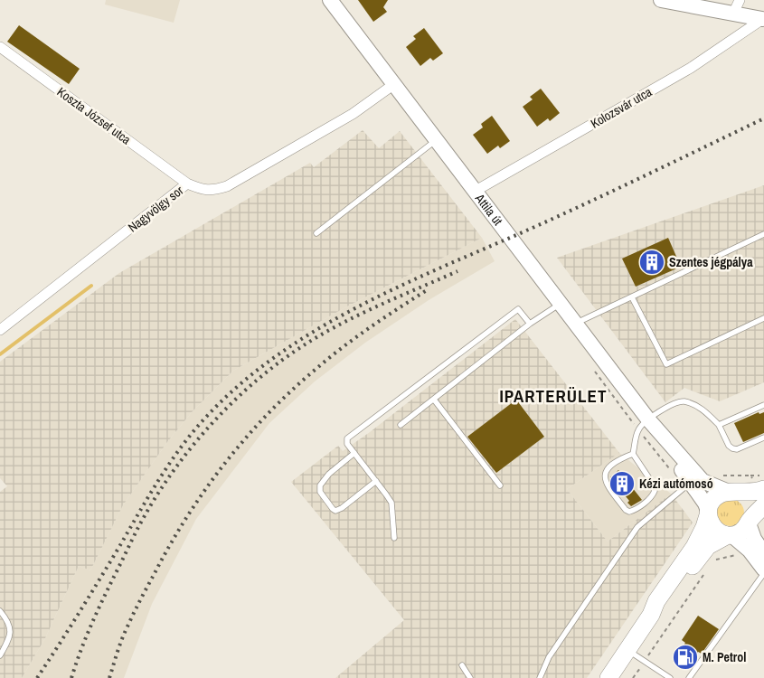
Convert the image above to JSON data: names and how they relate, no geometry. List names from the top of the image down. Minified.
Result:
{"streets":{"main road":["Attila út"],"street":["Kolozsvár utca","Koszta József utca","Nagyvölgy sor"]},"crossings":[["Kolozsvár utca","Attila út"],["Koszta József utca","Nagyvölgy sor"],["Nagyvölgy sor","Attila út"]],"districts":["IPARTERÜLET"],"places":{"building":["Szentes jégpálya","Kézi autómosó"],"fuel station":["M. Petrol"]}}
